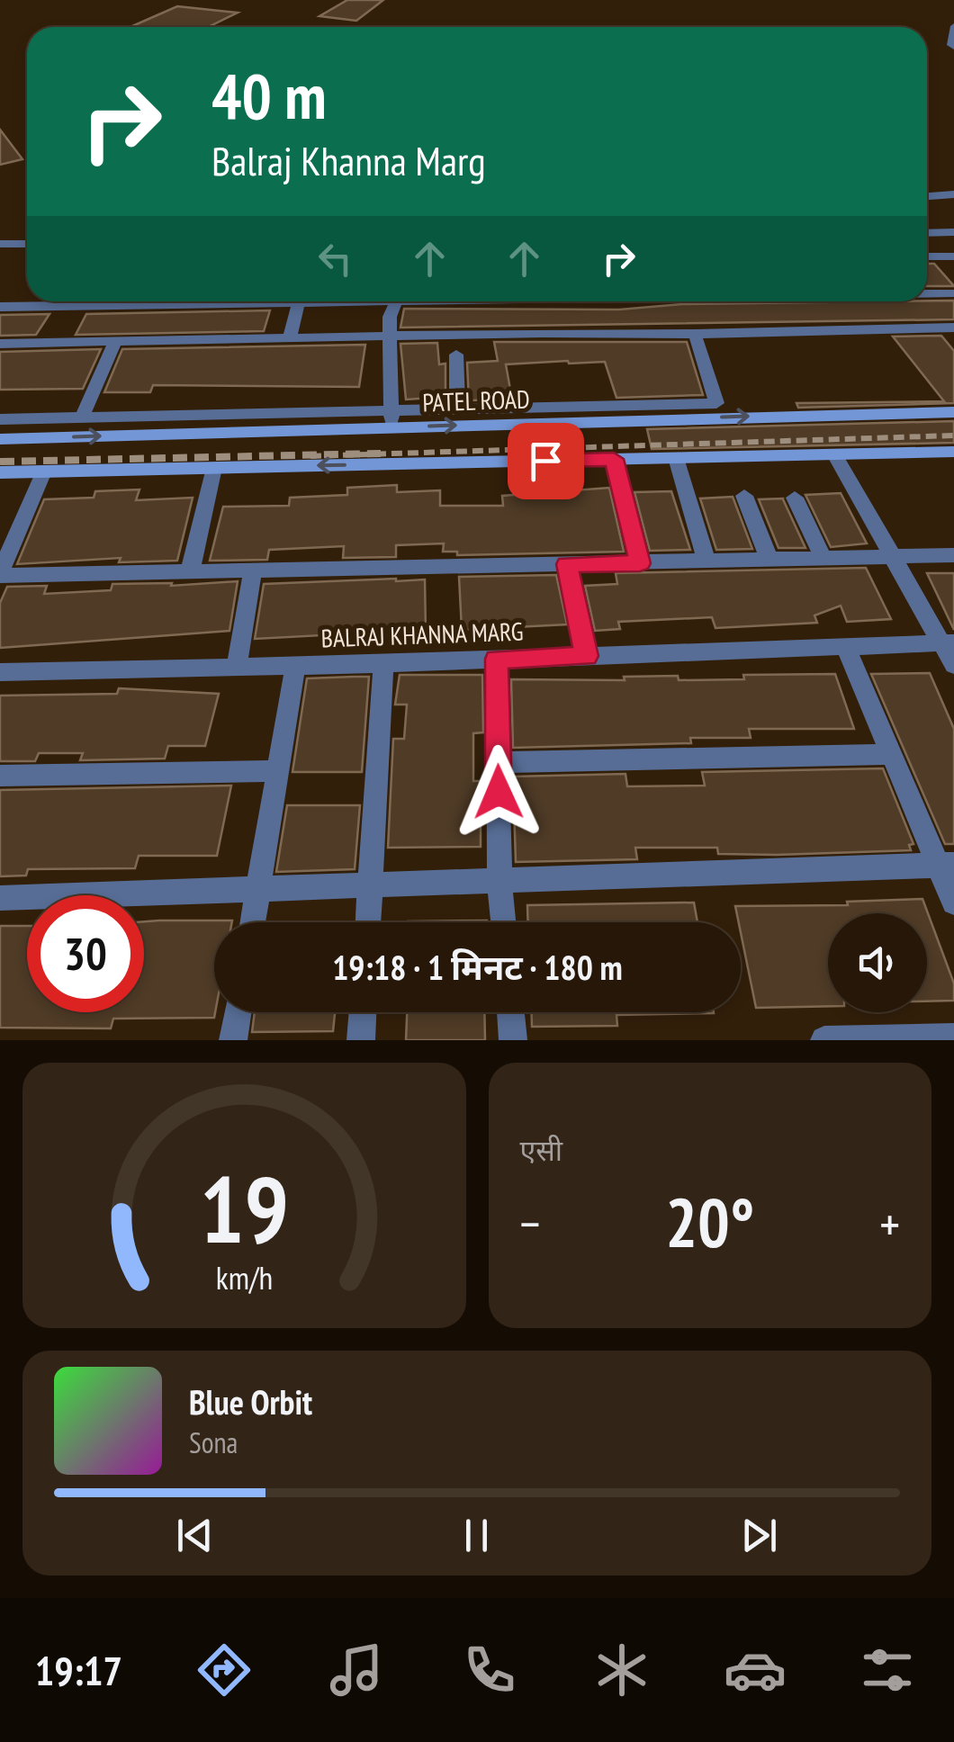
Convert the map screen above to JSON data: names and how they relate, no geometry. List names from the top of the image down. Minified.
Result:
{"streets":{"main road":["PATEL ROAD"],"street":["BALRAJ KHANNA MARG"]},"page":{"turn":["40 m","Balraj Khanna Marg"],"limit":"30","trip":"19:18 · 1 मिनट · 180 m","tile":"एसी","heat":["−","20°","+"],"song":["Blue Orbit","Sona"],"tabs":"19:17","gauge":["19","km/h"]}}
